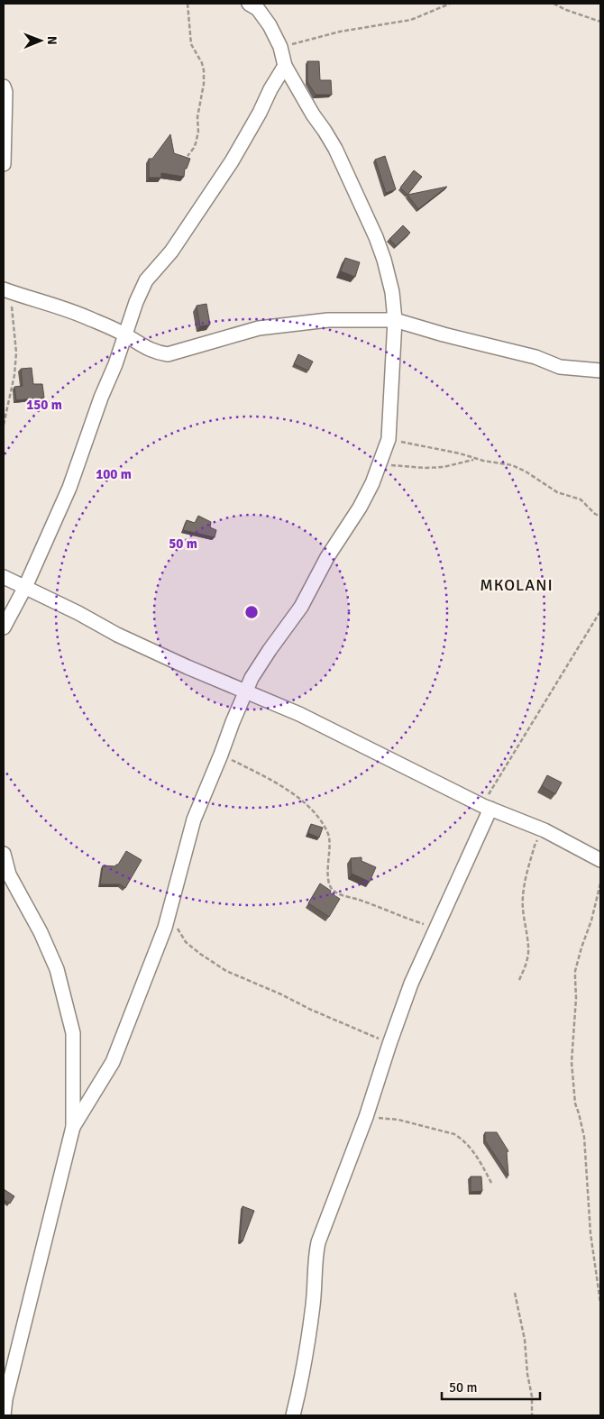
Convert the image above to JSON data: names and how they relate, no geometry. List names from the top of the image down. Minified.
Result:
{"districts":["MKOLANI"],"scale_bar":"50 m","north":"right","rings":["150 m","100 m","50 m"]}
